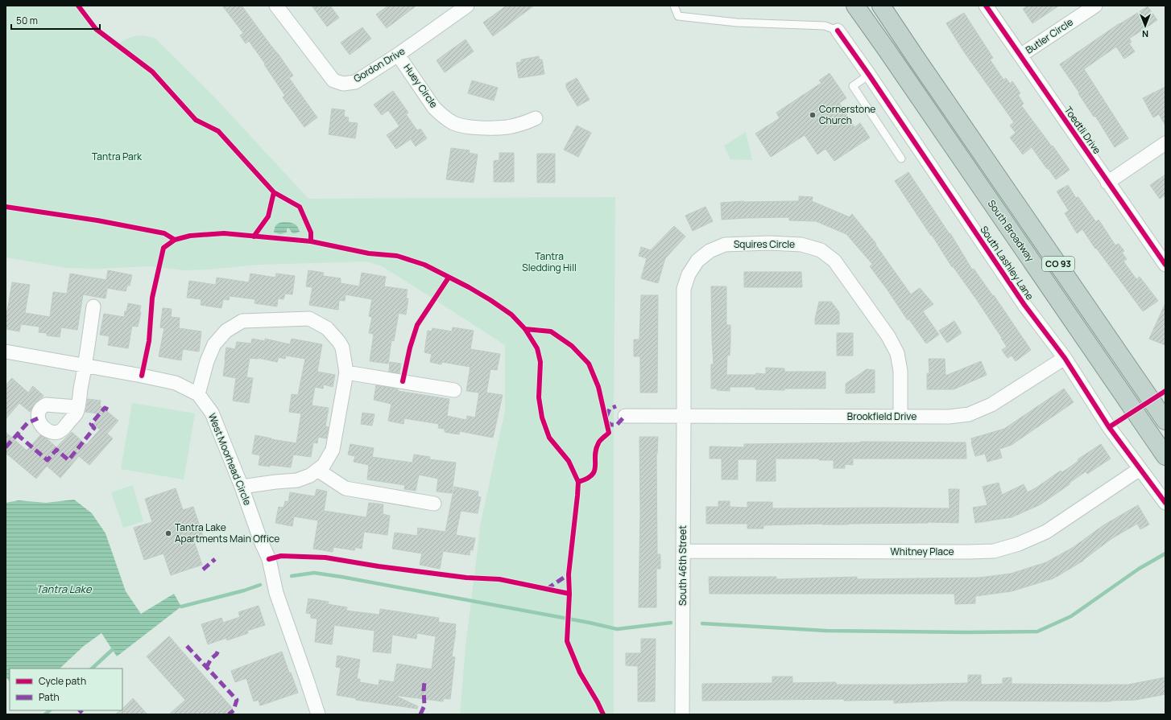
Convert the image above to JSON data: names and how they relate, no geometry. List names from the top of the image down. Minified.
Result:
{"streets":{"highway":["South Broadway","CO 93"],"street":["Butler Circle","Gordon Drive","Huey Circle","Toedtli Drive","Squires Circle","South Lashley Lane","Brookfield Drive","West Moorhead Circle","Whitney Place","South 46th Street"]},"crossings":[["Butler Circle","Toedtli Drive"],["Gordon Drive","Huey Circle"],["Squires Circle","Brookfield Drive"],["Squires Circle","South 46th Street"],["South Lashley Lane","Brookfield Drive"],["South Lashley Lane","Whitney Place"],["Brookfield Drive","South 46th Street"],["Whitney Place","South 46th Street"]],"water":["Tantra Lake"],"parks":["Tantra Park","Tantra Sledding Hill"],"places":["Cornerstone Church","Tantra Lake Apartments Main Office"],"legend":["Cycle path","Path"],"scale_bar":"50 m","north":"bottom"}
